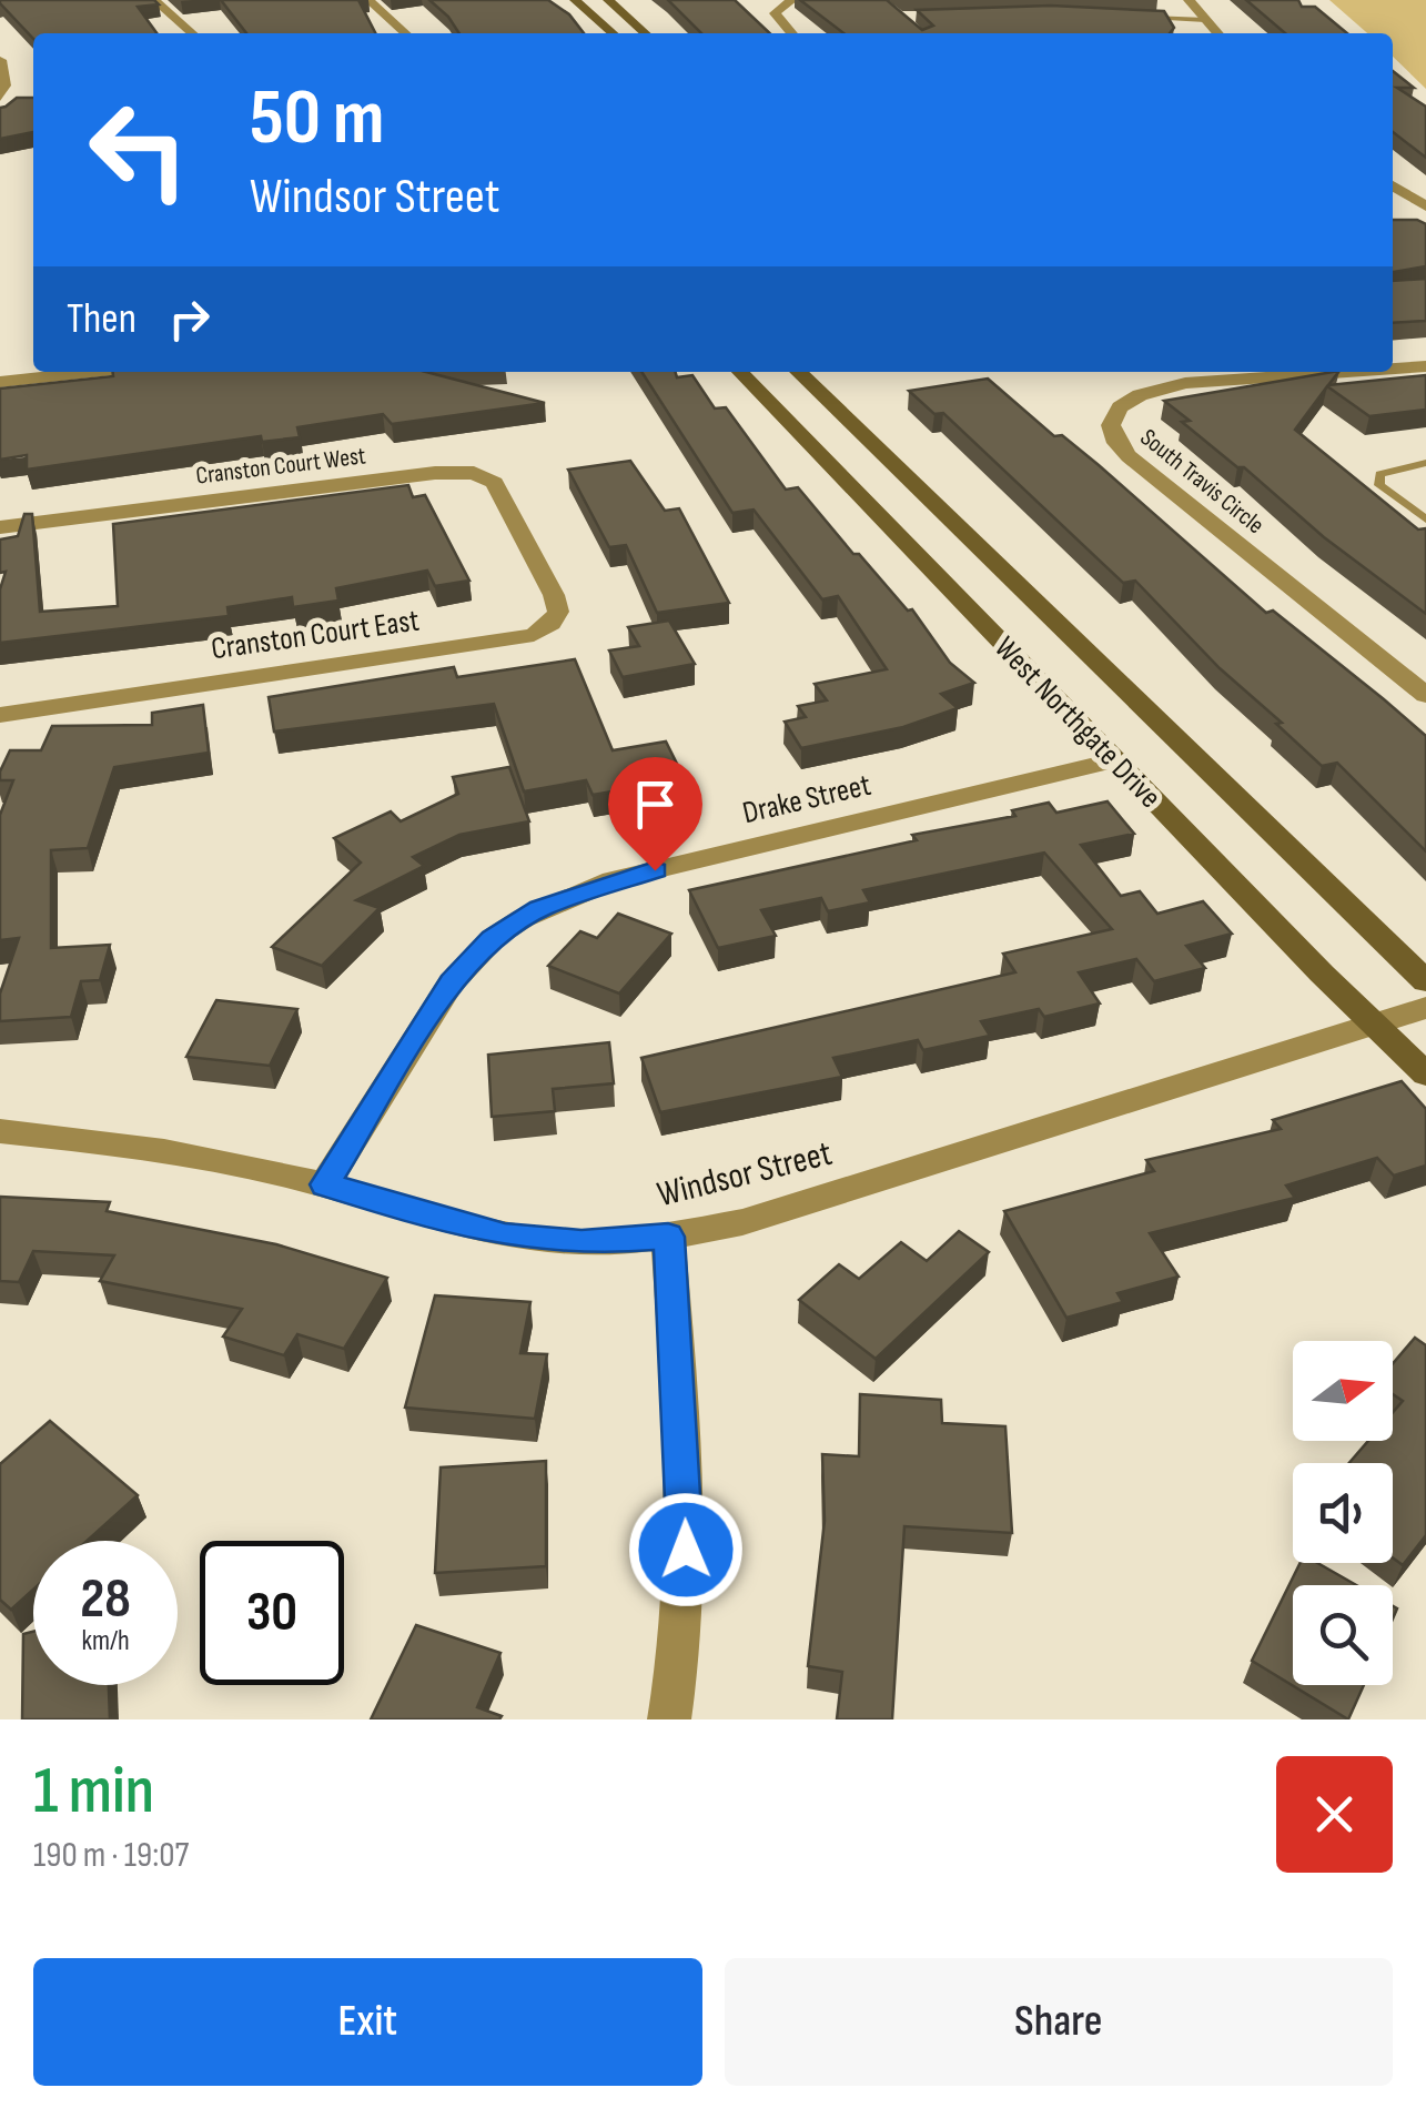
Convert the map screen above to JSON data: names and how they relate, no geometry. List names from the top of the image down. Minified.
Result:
{"streets":{"main road":["West Northgate Drive"],"street":["Cranston Court West","South Travis Circle","Cranston Court East","Drake Street","Windsor Street"]},"crossings":[["Cranston Court West","Cranston Court East"],["West Northgate Drive","Drake Street"],["West Northgate Drive","Windsor Street"],["Drake Street","Windsor Street"]],"north":"right","page":{"turn":["50 m","Windsor Street"],"then":"Then","speed":"28 km/h","limit":"30","heading":["1 min","190 m · 19:07"],"buttons":["Exit","Share"]}}
